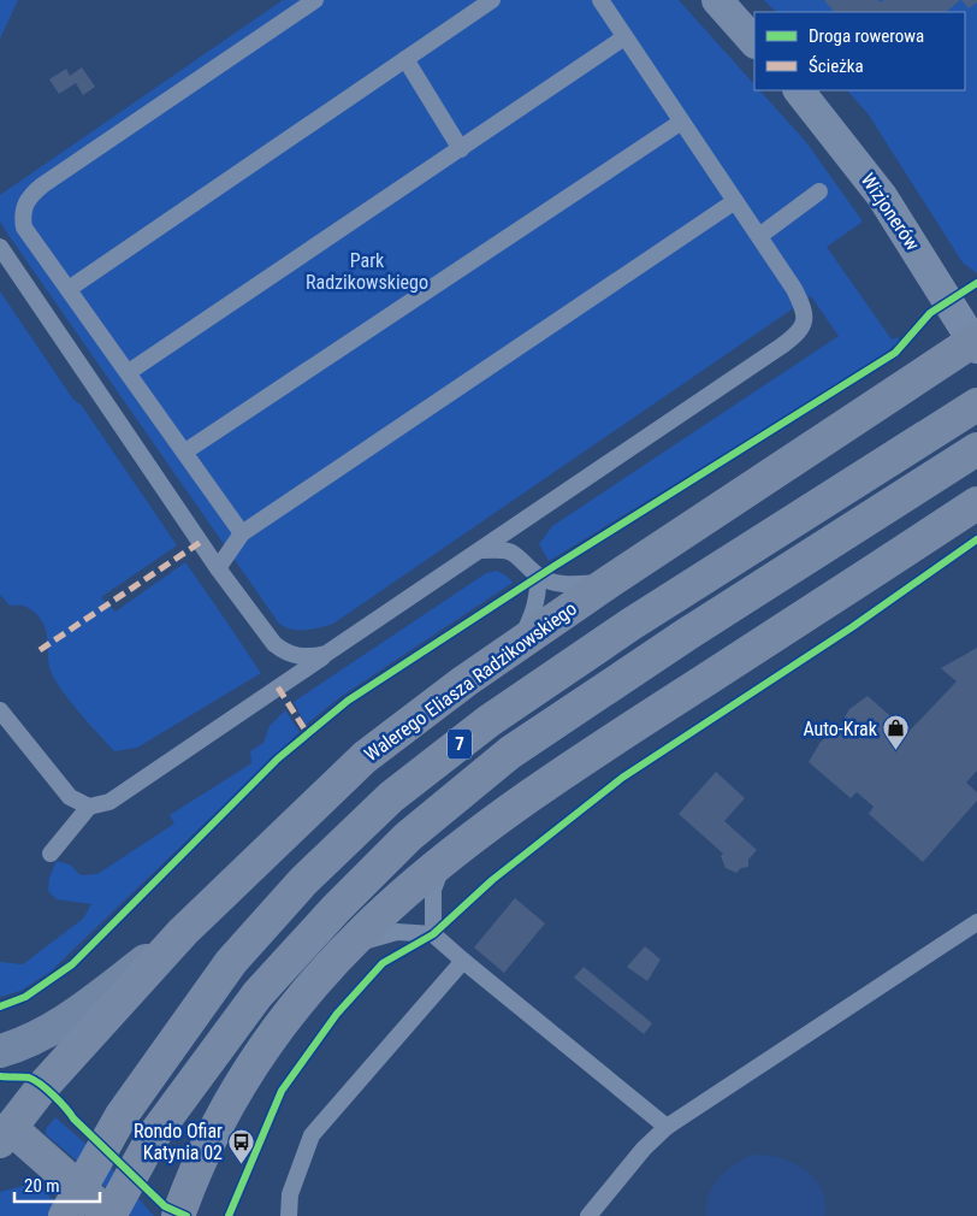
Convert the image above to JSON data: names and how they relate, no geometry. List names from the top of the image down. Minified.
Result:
{"streets":{"main road":["Walerego Eliasza Radzikowskiego","7"],"street":["Wizjonerów"]},"crossings":[["Wizjonerów","Walerego Eliasza Radzikowskiego"]],"parks":["Park Radzikowskiego"],"places":{"shop":["Auto-Krak"],"bus stop":["Rondo Ofiar Katynia 02"]},"legend":["Droga rowerowa","Ścieżka"],"scale_bar":"20 m"}
